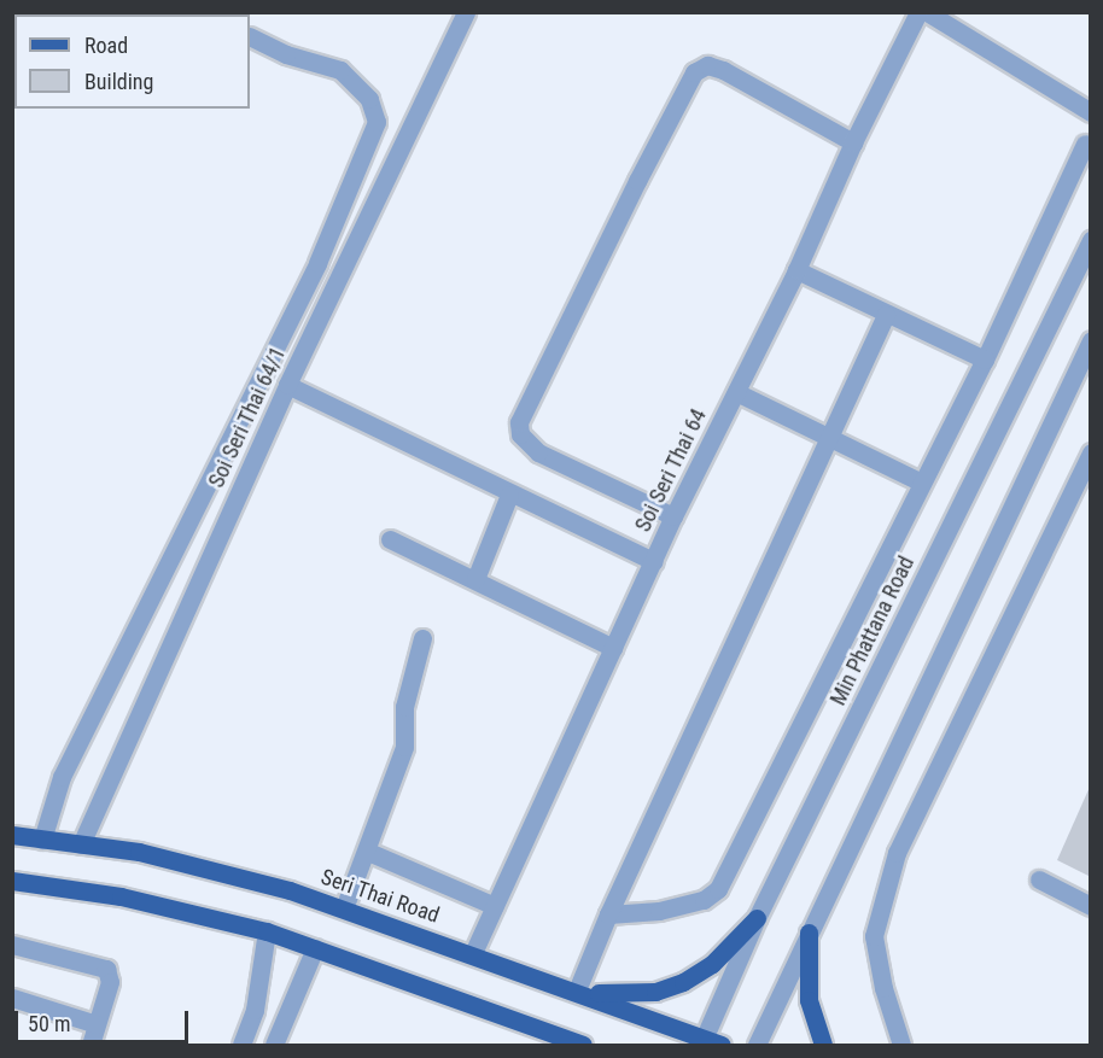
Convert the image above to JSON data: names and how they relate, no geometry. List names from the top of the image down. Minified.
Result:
{"streets":{"main road":["Seri Thai Road"],"street":["Soi Seri Thai 64/1","Soi Seri Thai 64","Min Phattana Road"]},"crossings":[["Soi Seri Thai 64/1","Seri Thai Road"],["Soi Seri Thai 64","Seri Thai Road"],["Min Phattana Road","Seri Thai Road"]],"legend":["Road","Building"],"scale_bar":"50 m"}
